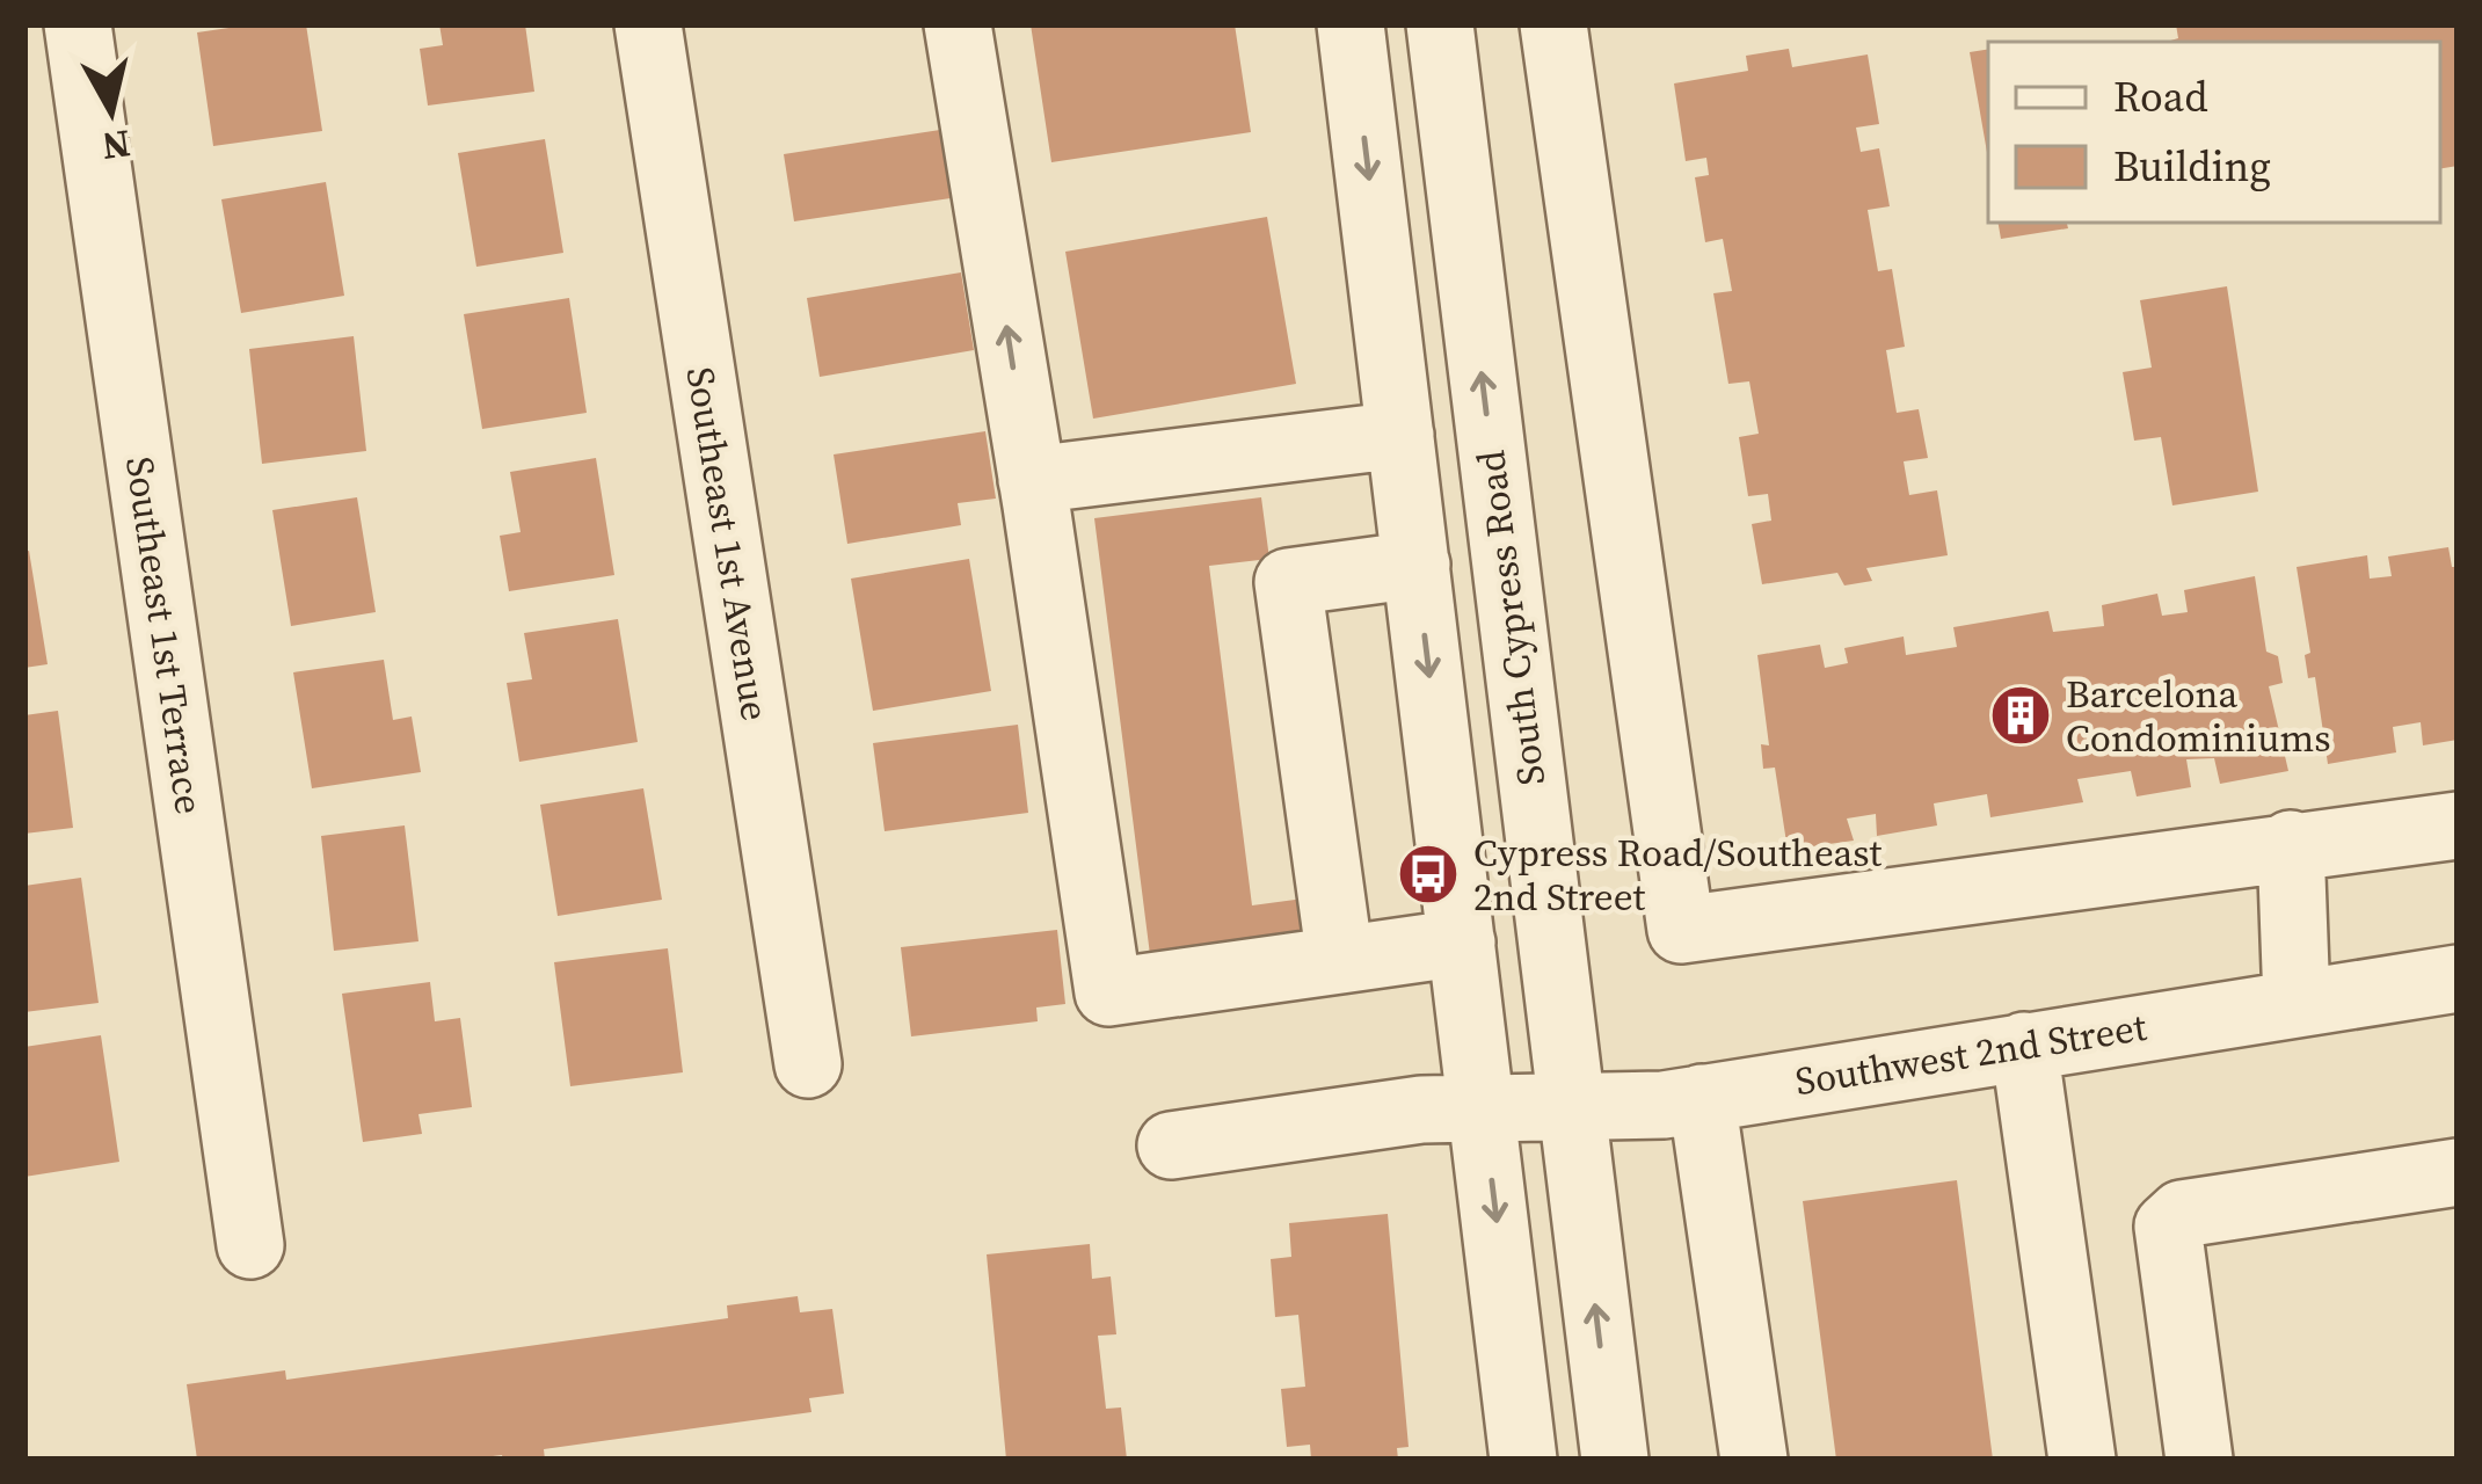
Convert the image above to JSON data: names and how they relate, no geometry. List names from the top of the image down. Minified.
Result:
{"streets":{"street":["Southeast 1st Avenue","South Cypress Road","Southeast 1st Terrace","Southwest 2nd Street"]},"crossings":[["South Cypress Road","Southwest 2nd Street"]],"places":{"building":["Barcelona Condominiums"],"bus stop":["Cypress Road/Southeast 2nd Street"]},"legend":["Road","Building"],"north":"bottom"}
